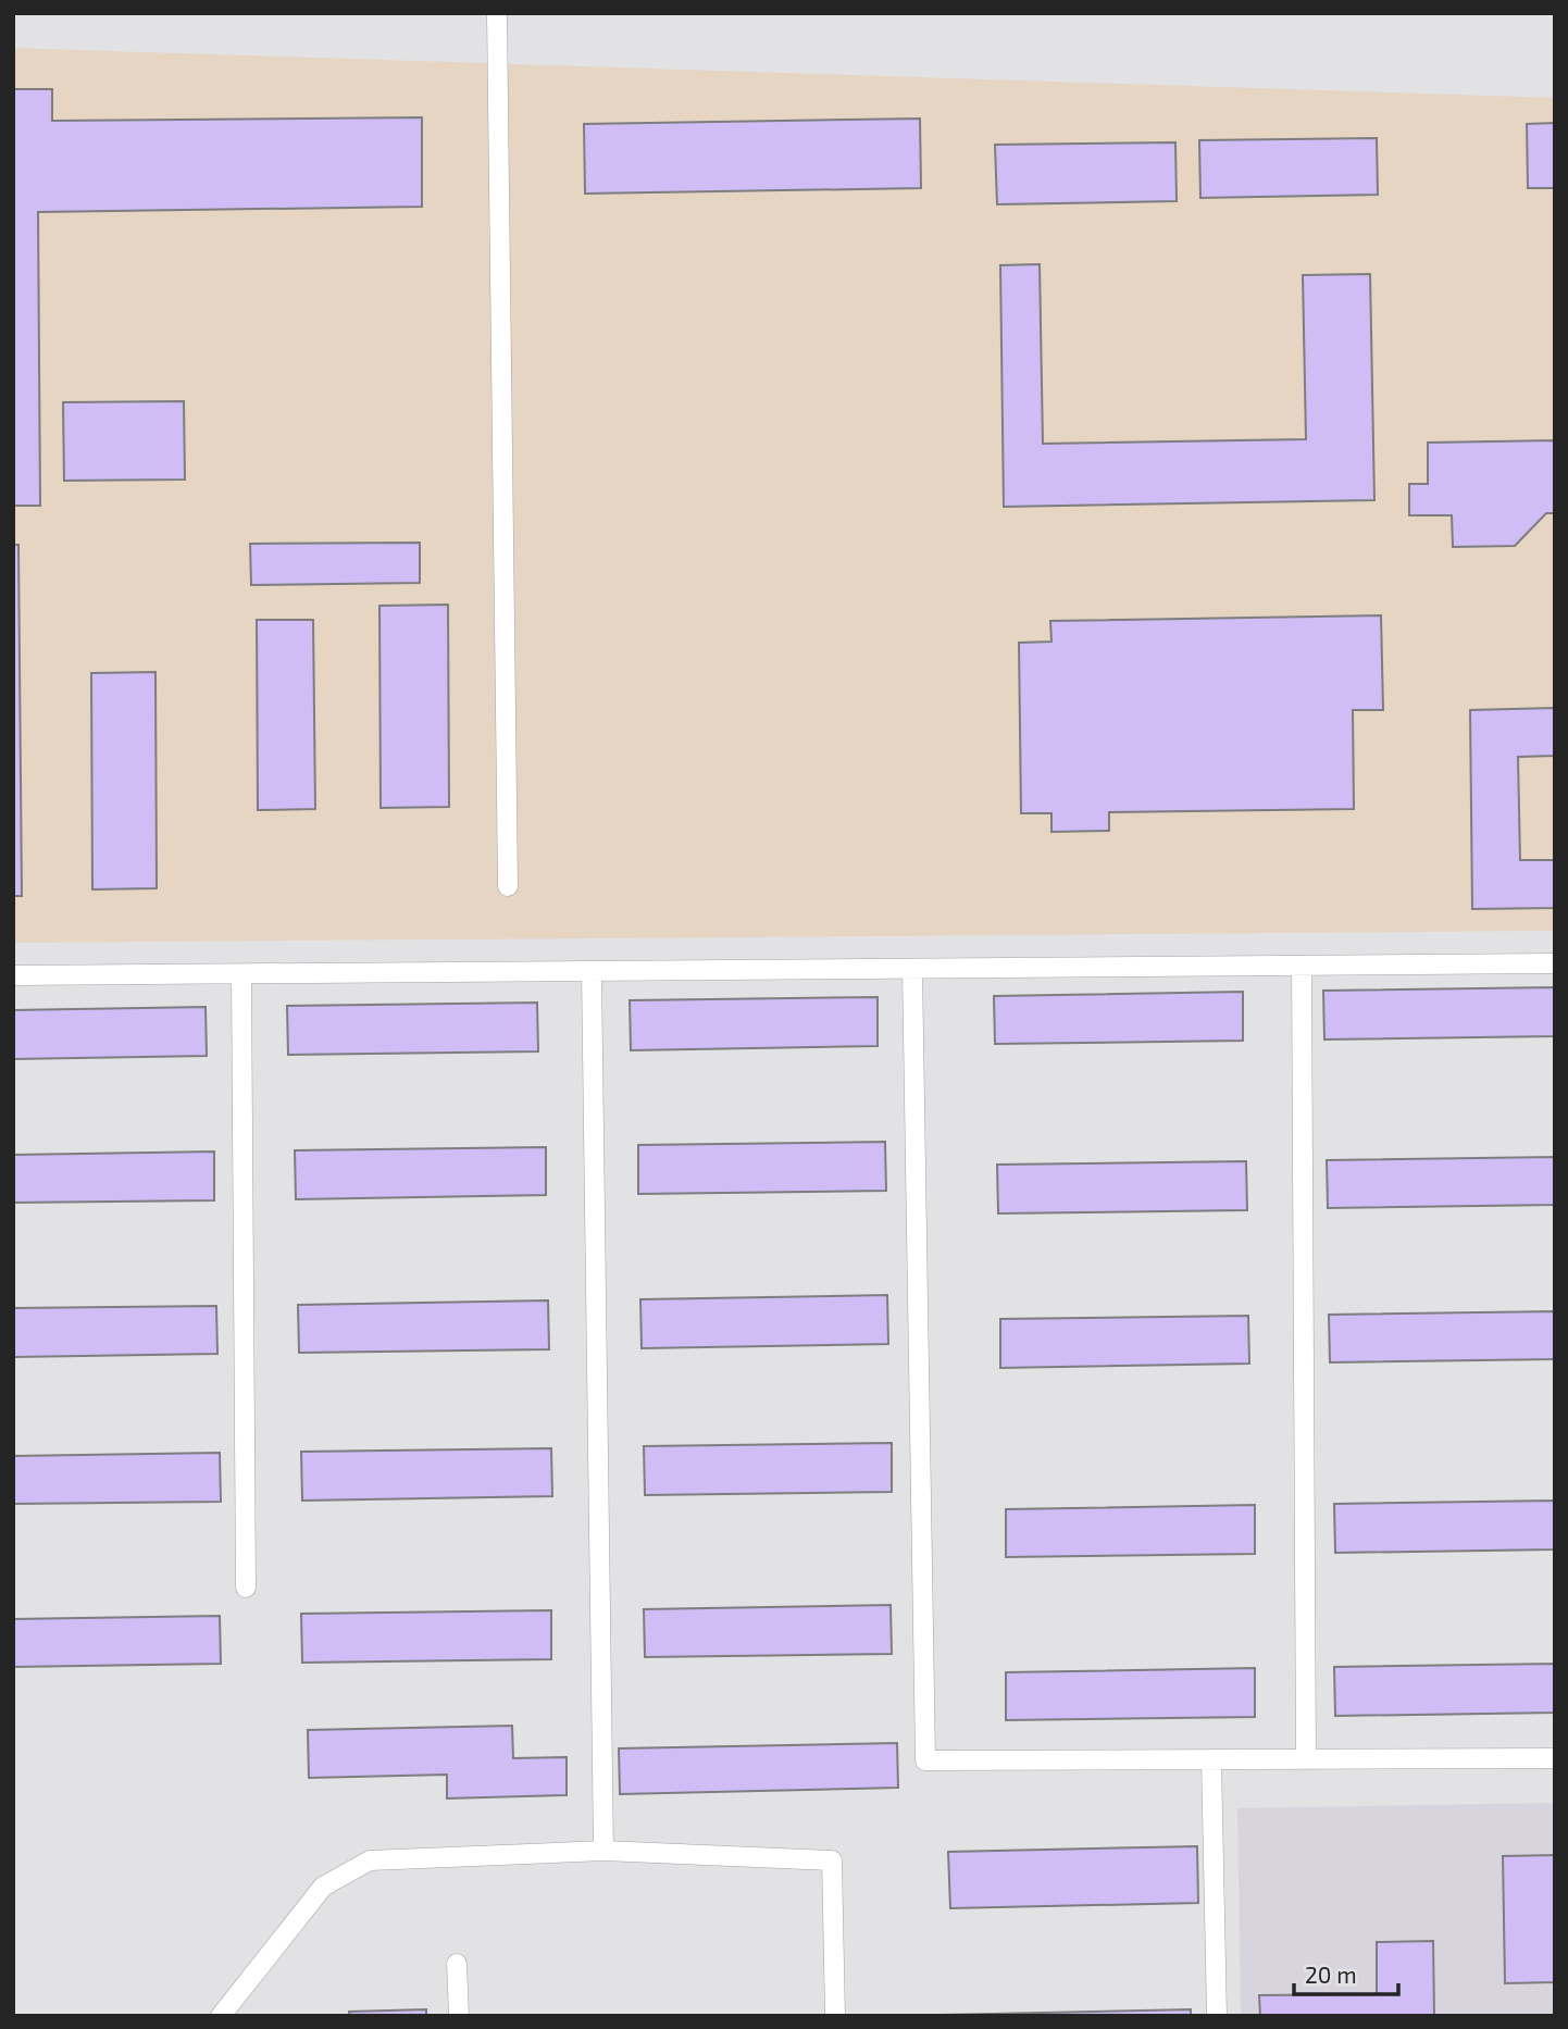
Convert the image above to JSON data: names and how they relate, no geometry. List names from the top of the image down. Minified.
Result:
{"scale_bar":"20 m"}
